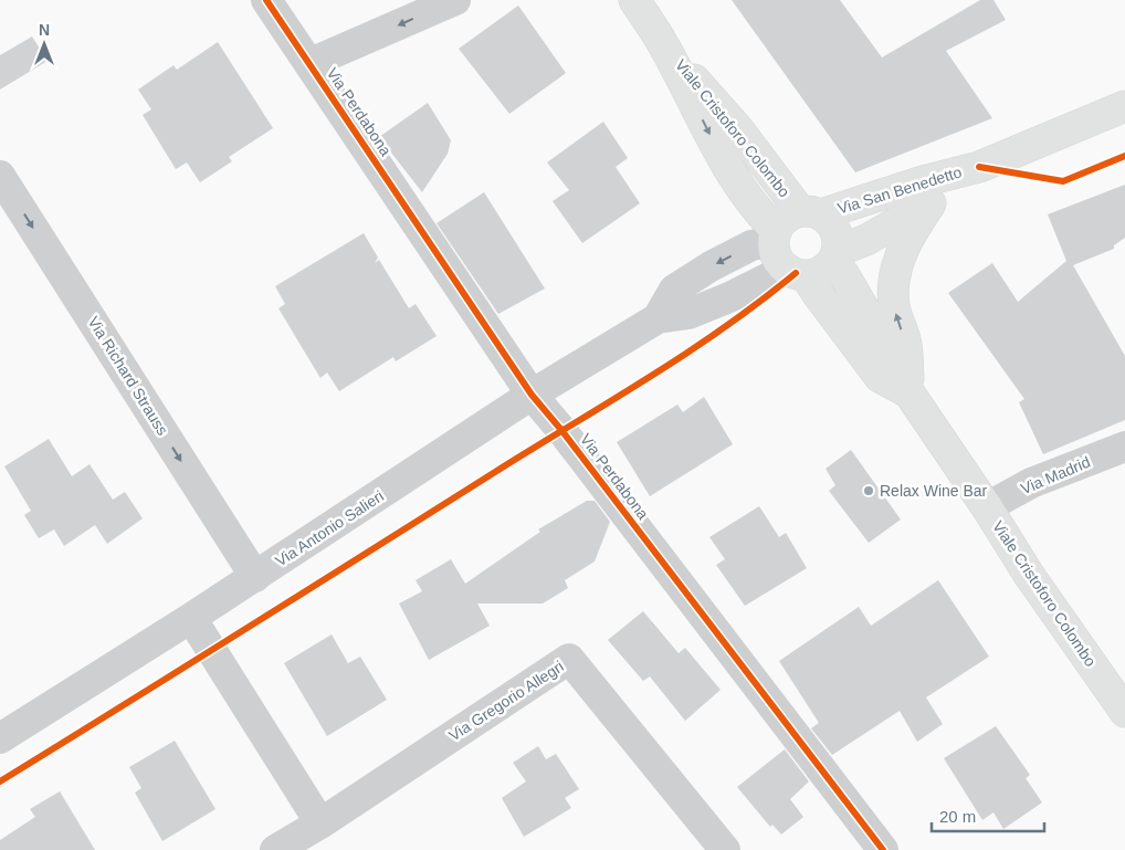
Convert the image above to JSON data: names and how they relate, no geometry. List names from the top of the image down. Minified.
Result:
{"streets":{"main road":["Viale Cristoforo Colombo","Via San Benedetto"],"street":["Via Perdabona","Via Richard Strauss","Via Madrid","Via Antonio Salieri","Via Gregorio Allegri"]},"crossings":[["Via Perdabona","Via Antonio Salieri"],["Viale Cristoforo Colombo","Via San Benedetto"],["Viale Cristoforo Colombo","Via Madrid"],["Viale Cristoforo Colombo","Via Antonio Salieri"],["Via San Benedetto","Via Antonio Salieri"],["Via Richard Strauss","Via Antonio Salieri"]],"one_way":["Via Richard Strauss"],"places":["Relax Wine Bar"],"scale_bar":"20 m","north":"top"}
